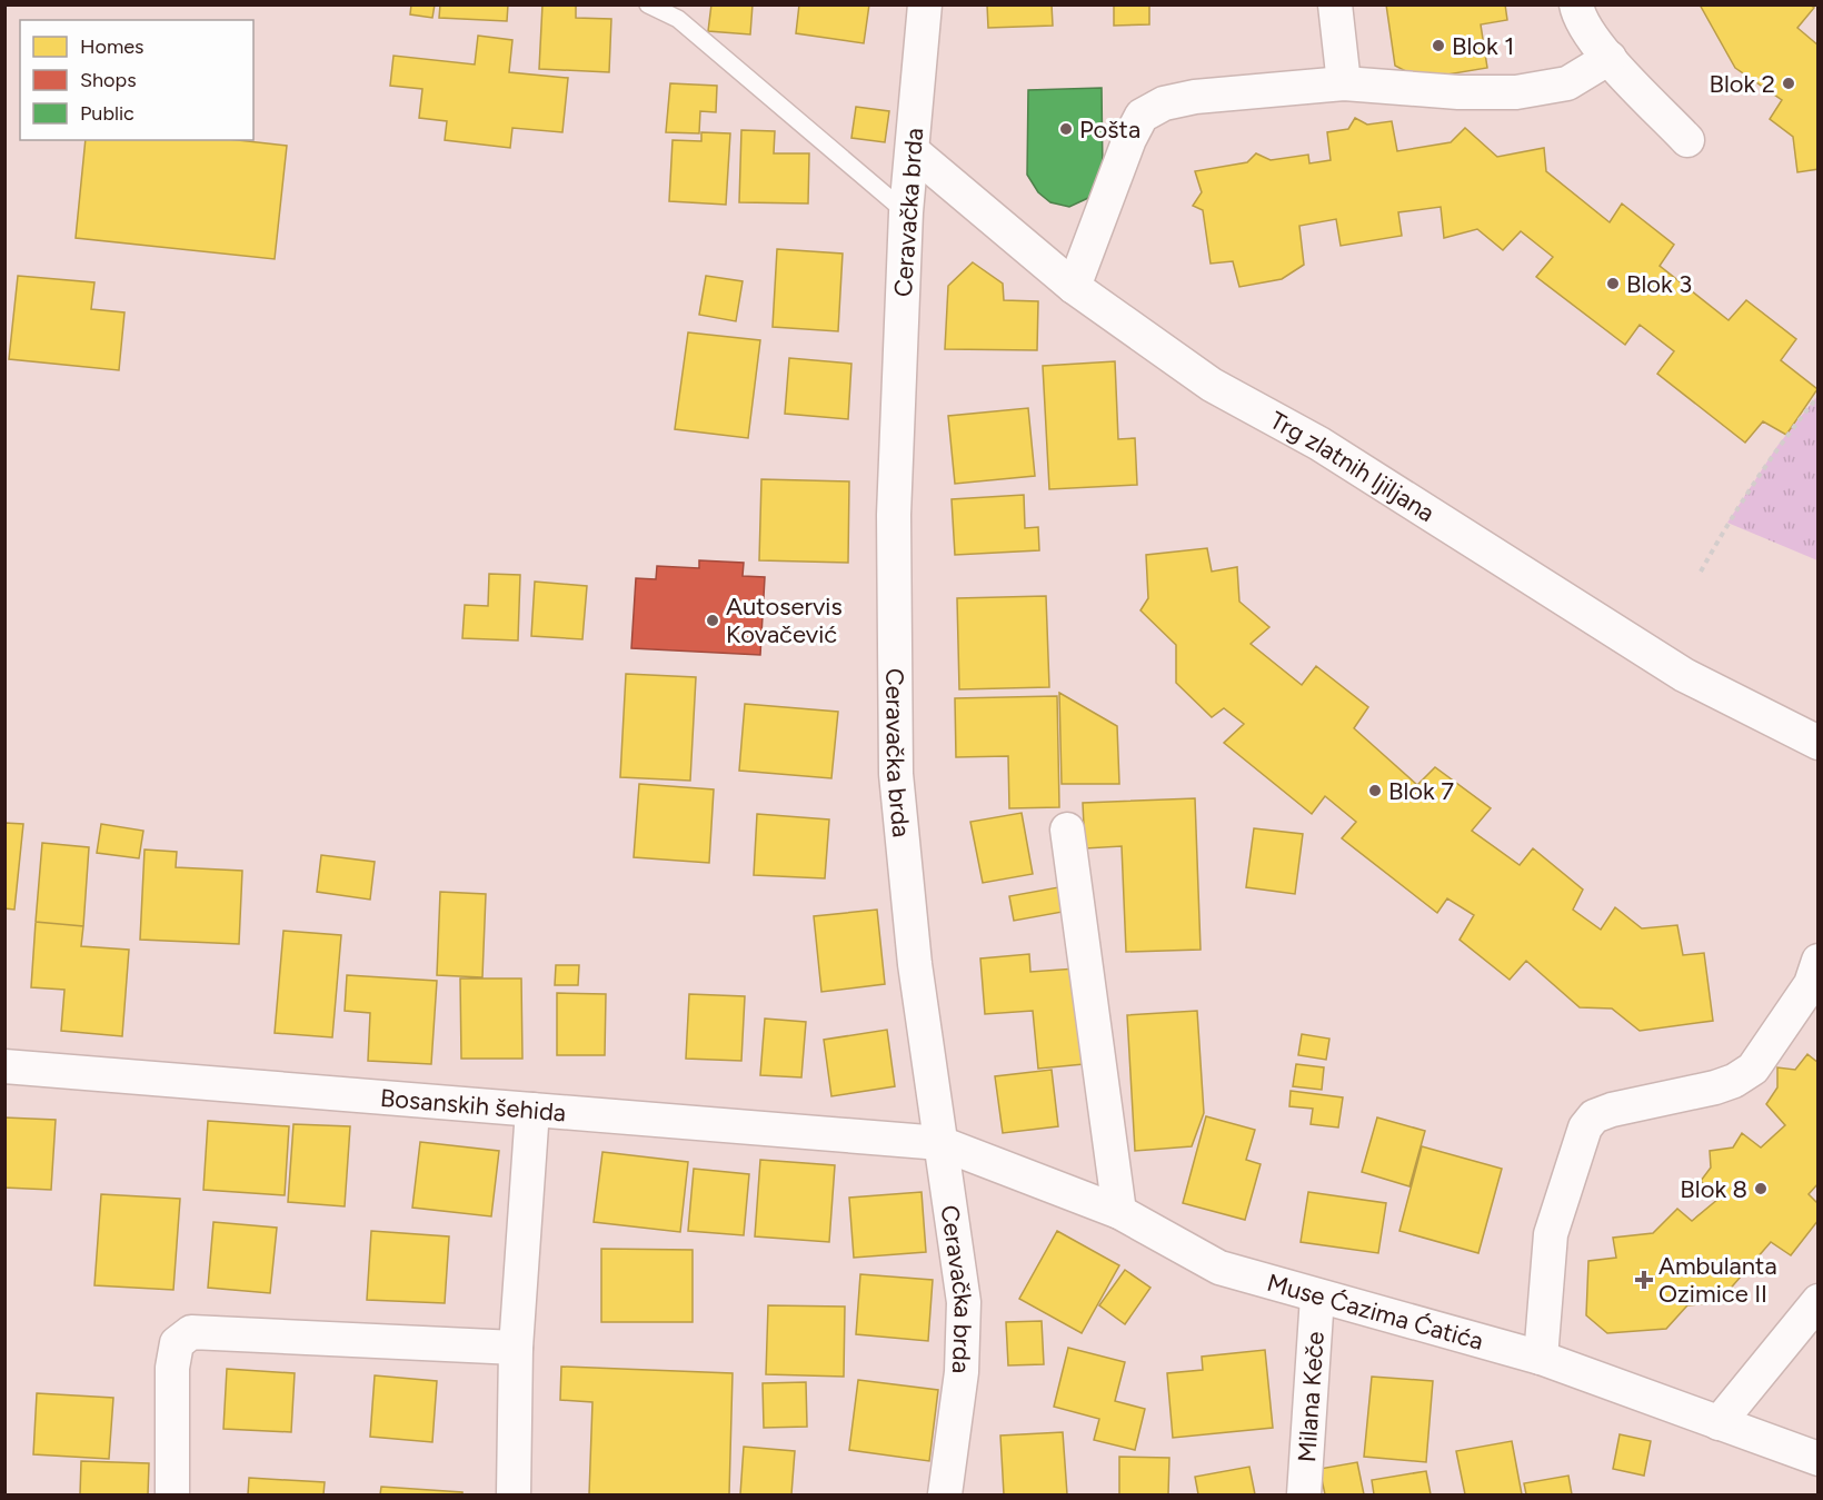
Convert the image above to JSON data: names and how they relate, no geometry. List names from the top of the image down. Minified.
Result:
{"streets":{"street":["Ceravačka brda","Trg zlatnih ljiljana","Bosanskih šehida","Muse Ćazima Ćatića","Milana Keče"]},"crossings":[["Ceravačka brda","Trg zlatnih ljiljana"],["Ceravačka brda","Bosanskih šehida"],["Ceravačka brda","Muse Ćazima Ćatića"],["Bosanskih šehida","Muse Ćazima Ćatića"],["Muse Ćazima Ćatića","Milana Keče"]],"places":{"other":["Blok 1","Blok 2","Pošta","Blok 3","Autoservis Kovačević","Blok 7","Blok 8"],"health":["Ambulanta Ozimice II"]},"legend":["Homes","Shops","Public"]}
